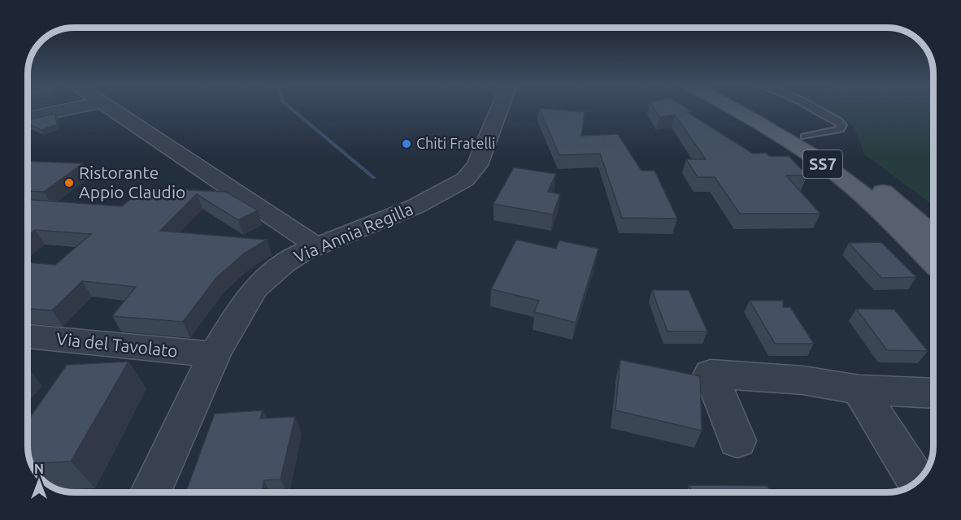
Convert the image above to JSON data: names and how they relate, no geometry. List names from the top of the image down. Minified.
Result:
{"streets":{"main road":["SS7"],"street":["Via Annia Regilla","Via del Tavolato"]},"crossings":[["Via Annia Regilla","Via del Tavolato"]],"places":["Chiti Fratelli","Ristorante Appio Claudio"],"north":"top"}
